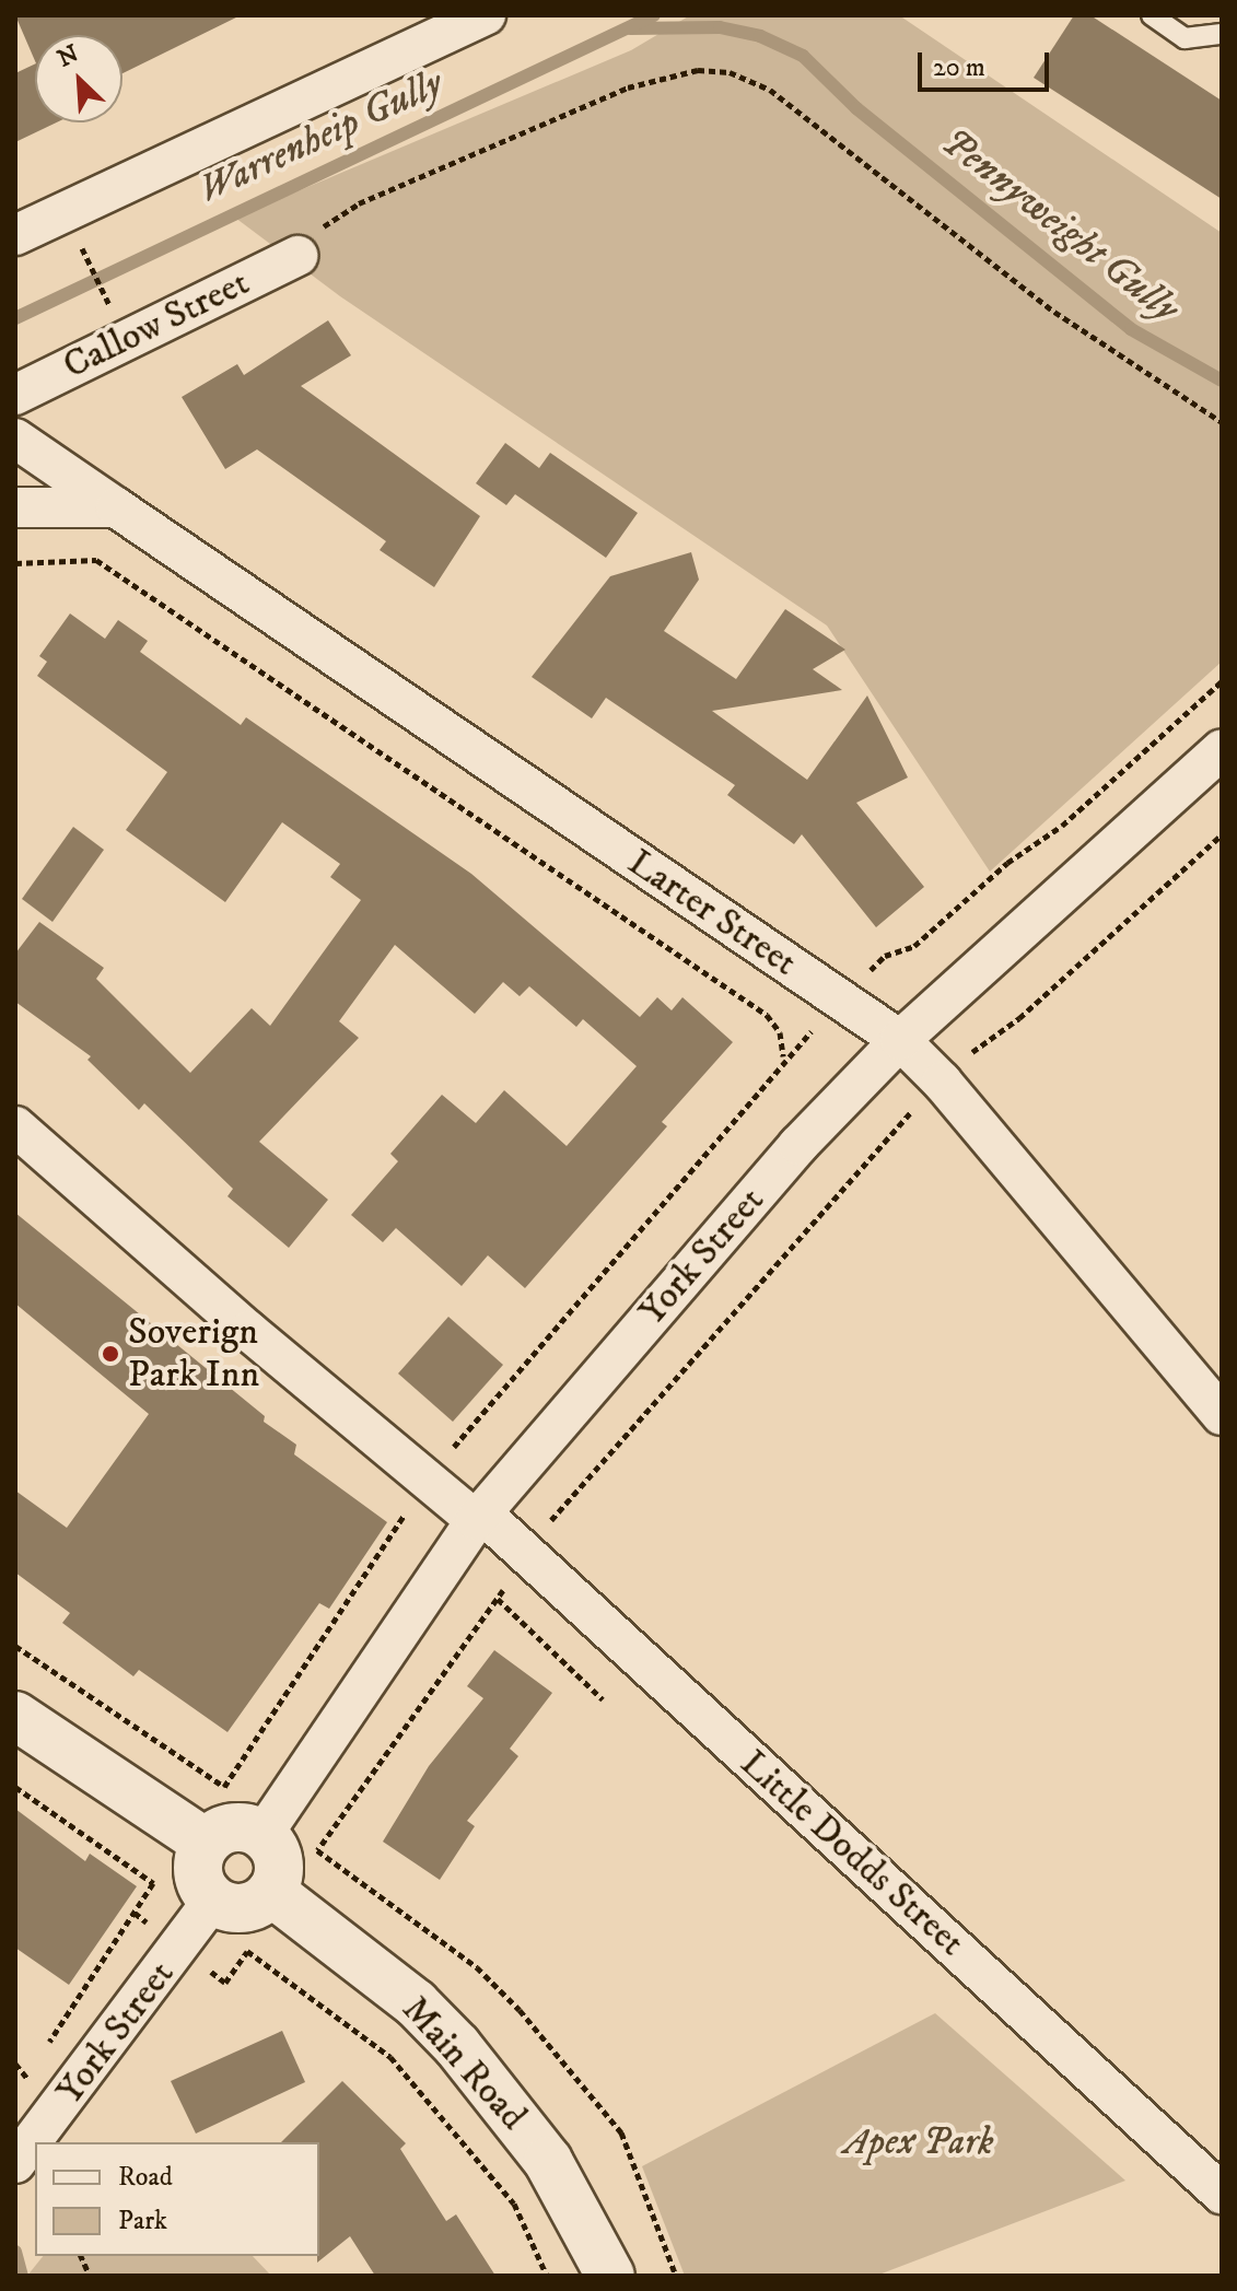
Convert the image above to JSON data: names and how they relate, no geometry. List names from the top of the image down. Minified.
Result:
{"streets":{"main road":["Main Road"],"street":["Callow Street","Larter Street","York Street","Little Dodds Street"]},"crossings":[["Larter Street","York Street"],["York Street","Little Dodds Street"],["York Street","Main Road"]],"water":["Warrenheip Gully","Pennyweight Gully"],"parks":["Apex Park"],"places":["Soverign Park Inn"],"legend":["Road","Park"],"scale_bar":"20 m","north":"top left"}
